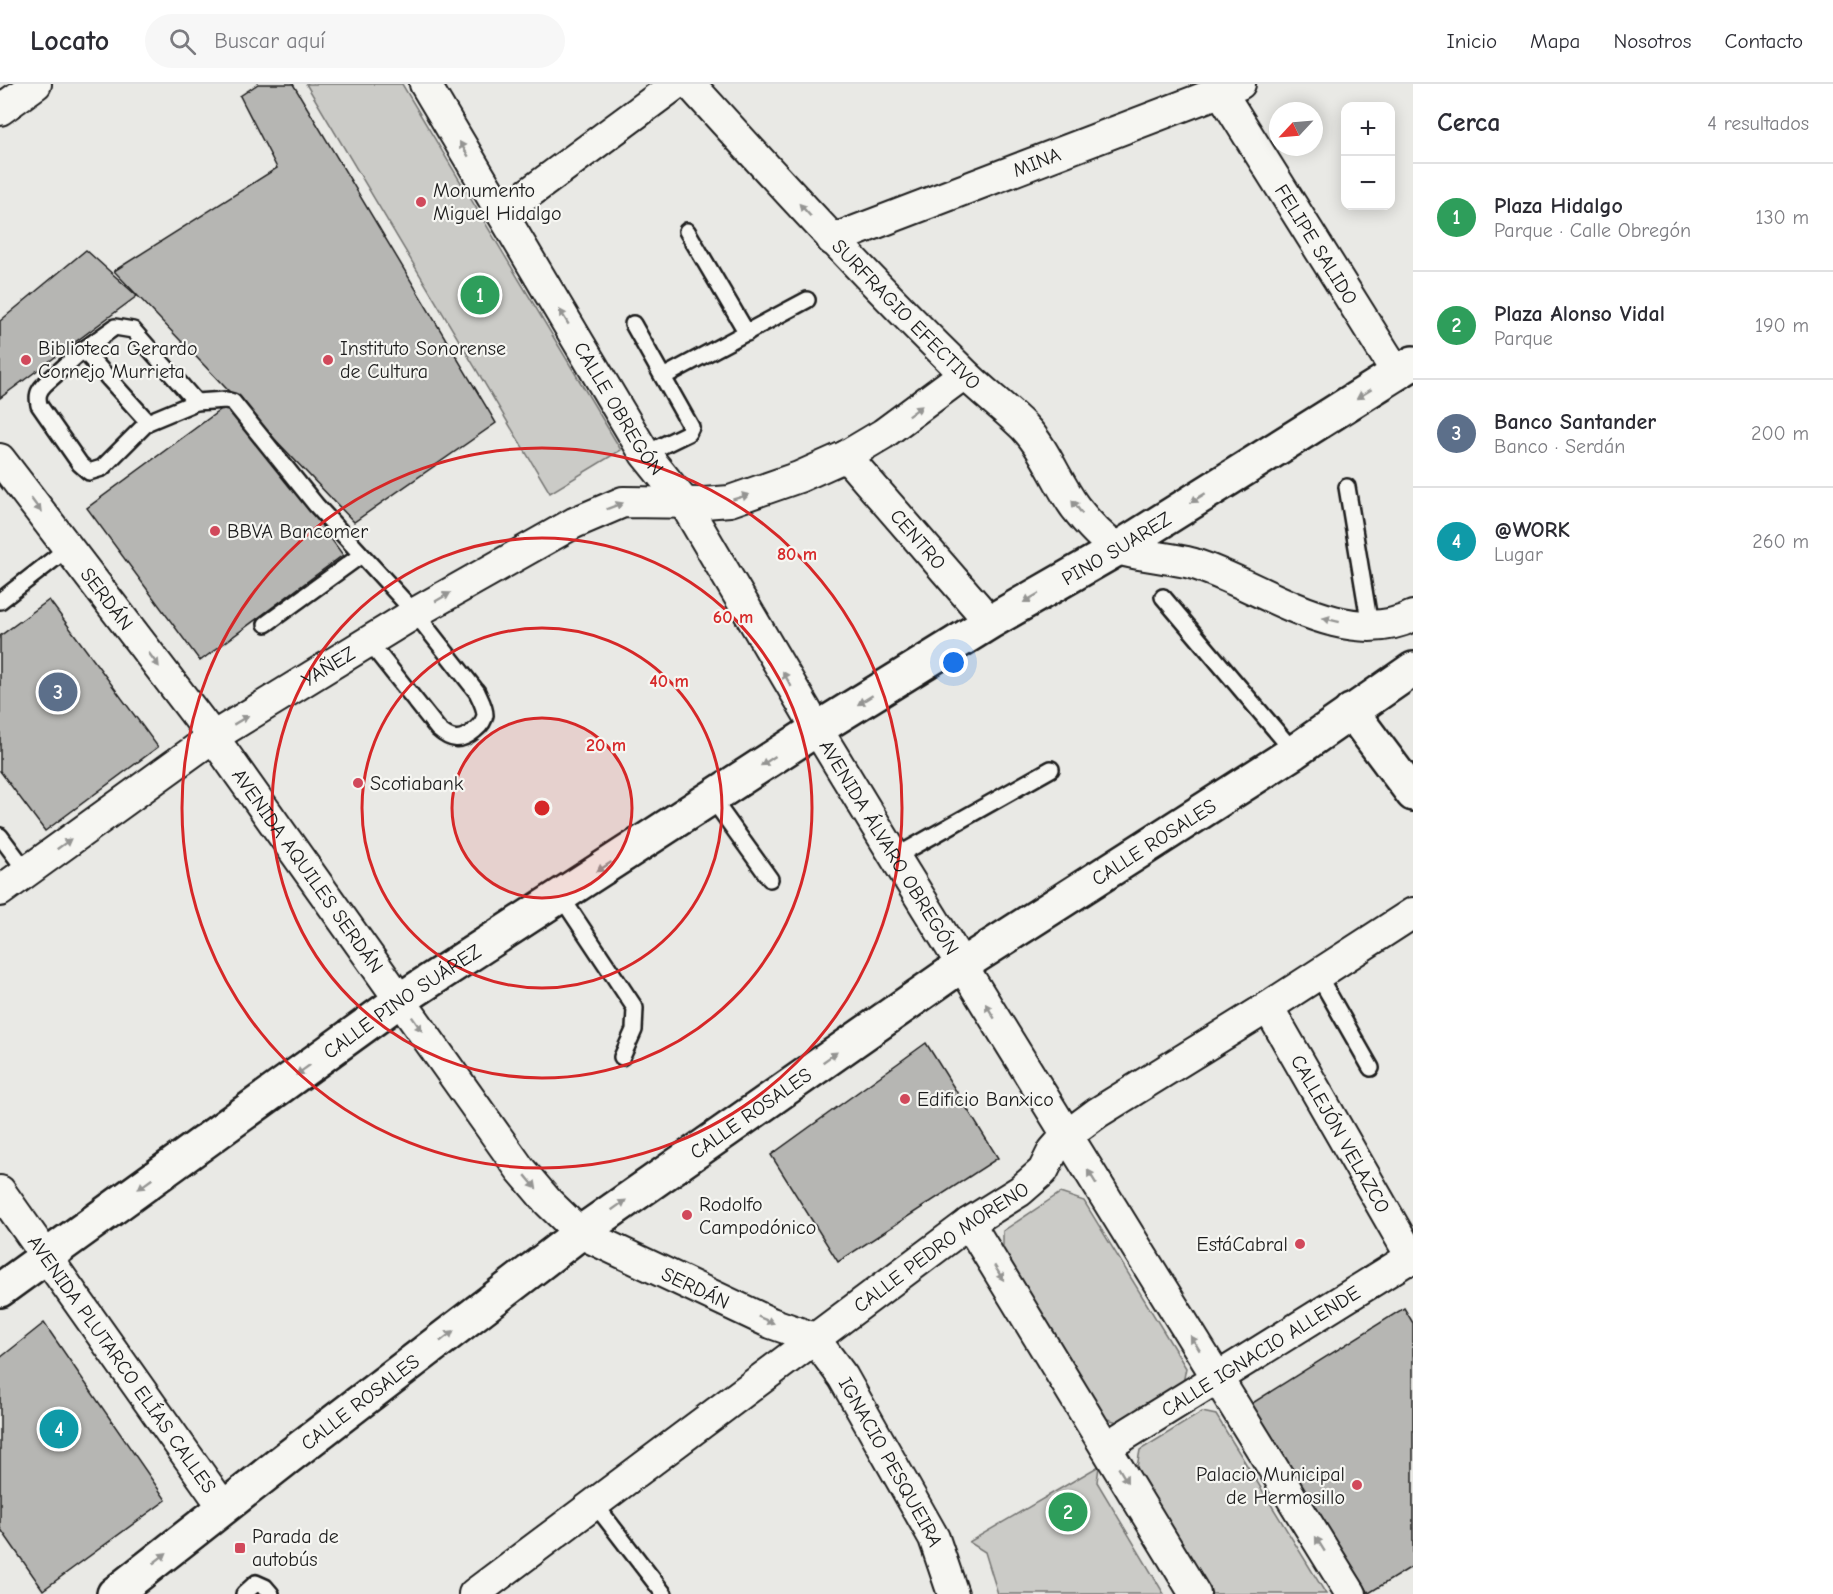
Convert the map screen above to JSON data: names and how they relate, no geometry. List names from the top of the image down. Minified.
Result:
{"streets":{"main road":["PINO SUAREZ","CALLE ROSALES","CALLE PINO SUÁREZ"],"street":["MINA","FELIPE SALIDO","SURFRAGIO EFECTIVO","CALLE OBREGÓN","CENTRO","SERDÁN","YAÑEZ","AVENIDA ÁLVARO OBREGÓN","AVENIDA AQUILES SERDÁN","CALLEJÓN VELAZCO","CALLE PEDRO MORENO","CALLE IGNACIO ALLENDE","AVENIDA PLUTARCO ELÍAS CALLES","IGNACIO PESQUEIRA"]},"crossings":[["MINA","FELIPE SALIDO"],["MINA","SURFRAGIO EFECTIVO"],["FELIPE SALIDO","PINO SUAREZ"],["SURFRAGIO EFECTIVO","PINO SUAREZ"],["SURFRAGIO EFECTIVO","YAÑEZ"],["CALLE OBREGÓN","PINO SUAREZ"],["CALLE OBREGÓN","YAÑEZ"],["CALLE OBREGÓN","AVENIDA ÁLVARO OBREGÓN"],["CALLE OBREGÓN","CALLE PINO SUÁREZ"],["CENTRO","PINO SUAREZ"],["CENTRO","YAÑEZ"],["PINO SUAREZ","AVENIDA ÁLVARO OBREGÓN"],["PINO SUAREZ","CALLE PINO SUÁREZ"],["SERDÁN","YAÑEZ"],["SERDÁN","CALLE ROSALES"],["SERDÁN","AVENIDA AQUILES SERDÁN"],["SERDÁN","CALLE PEDRO MORENO"],["SERDÁN","IGNACIO PESQUEIRA"],["YAÑEZ","AVENIDA AQUILES SERDÁN"],["CALLE ROSALES","AVENIDA ÁLVARO OBREGÓN"],["CALLE ROSALES","AVENIDA AQUILES SERDÁN"],["CALLE ROSALES","AVENIDA PLUTARCO ELÍAS CALLES"],["AVENIDA ÁLVARO OBREGÓN","CALLE PINO SUÁREZ"],["AVENIDA ÁLVARO OBREGÓN","CALLE PEDRO MORENO"],["AVENIDA ÁLVARO OBREGÓN","CALLE IGNACIO ALLENDE"],["AVENIDA AQUILES SERDÁN","CALLE PINO SUÁREZ"],["CALLE PINO SUÁREZ","AVENIDA PLUTARCO ELÍAS CALLES"],["CALLEJÓN VELAZCO","CALLE PEDRO MORENO"],["CALLEJÓN VELAZCO","CALLE IGNACIO ALLENDE"],["CALLE PEDRO MORENO","IGNACIO PESQUEIRA"]],"one_way":["SURFRAGIO EFECTIVO","CALLE OBREGÓN","PINO SUAREZ","SERDÁN","YAÑEZ","CALLE ROSALES","AVENIDA AQUILES SERDÁN","CALLE PINO SUÁREZ"],"places":{"other":["Monumento Miguel Hidalgo","Biblioteca Gerardo Cornejo Murrieta","Instituto Sonorense de Cultura","BBVA Bancomer","Scotiabank","Edificio Banxico","Rodolfo Campodónico","EstáCabral","Palacio Municipal de Hermosillo"],"transit":["Parada de autobús"]},"north":"bottom left","page":{"header":"Locato","search":"Buscar aquí","nav":["Inicio","Mapa","Nosotros","Contacto"],"heading":["Cerca","4 resultados"],"map_buttons":["+","−"],"list":[{"mark":"1","name":"Plaza Hidalgo","note":"Parque · Calle Obregón","value":"130 m"},{"mark":"2","name":"Plaza Alonso Vidal","note":"Parque","value":"190 m"},{"mark":"3","name":"Banco Santander","note":"Banco · Serdán","value":"200 m"},{"mark":"4","name":"@WORK","note":"Lugar","value":"260 m"}],"pins":["1","3","4","2"]},"rings":["80 m","60 m","40 m","20 m"]}
